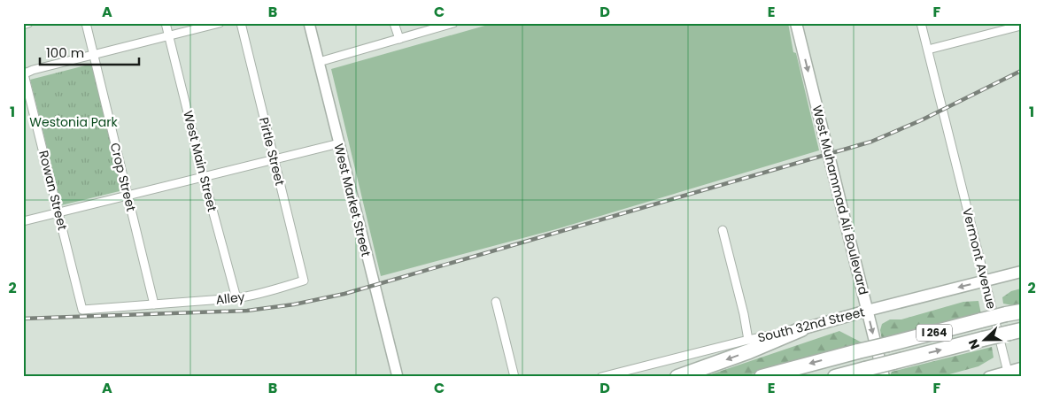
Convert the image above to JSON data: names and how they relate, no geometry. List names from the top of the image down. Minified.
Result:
{"streets":{"highway":["I 264"],"main road":["West Muhammad Ali Boulevard","South 32nd Street"],"street":["Pirtle Street","West Main Street","Crop Street","Rowan Street","West Market Street","Vermont Avenue","Alley"]},"crossings":[["Pirtle Street","Alley"],["West Main Street","Alley"],["Crop Street","Alley"],["Rowan Street","Alley"],["West Muhammad Ali Boulevard","South 32nd Street"],["Vermont Avenue","South 32nd Street"]],"one_way":["West Muhammad Ali Boulevard"],"parks":["Westonia Park"],"scale_bar":"100 m","north":"left","grid":{"columns":["A","B","C","D","E","F"],"rows":["1","2"]}}
